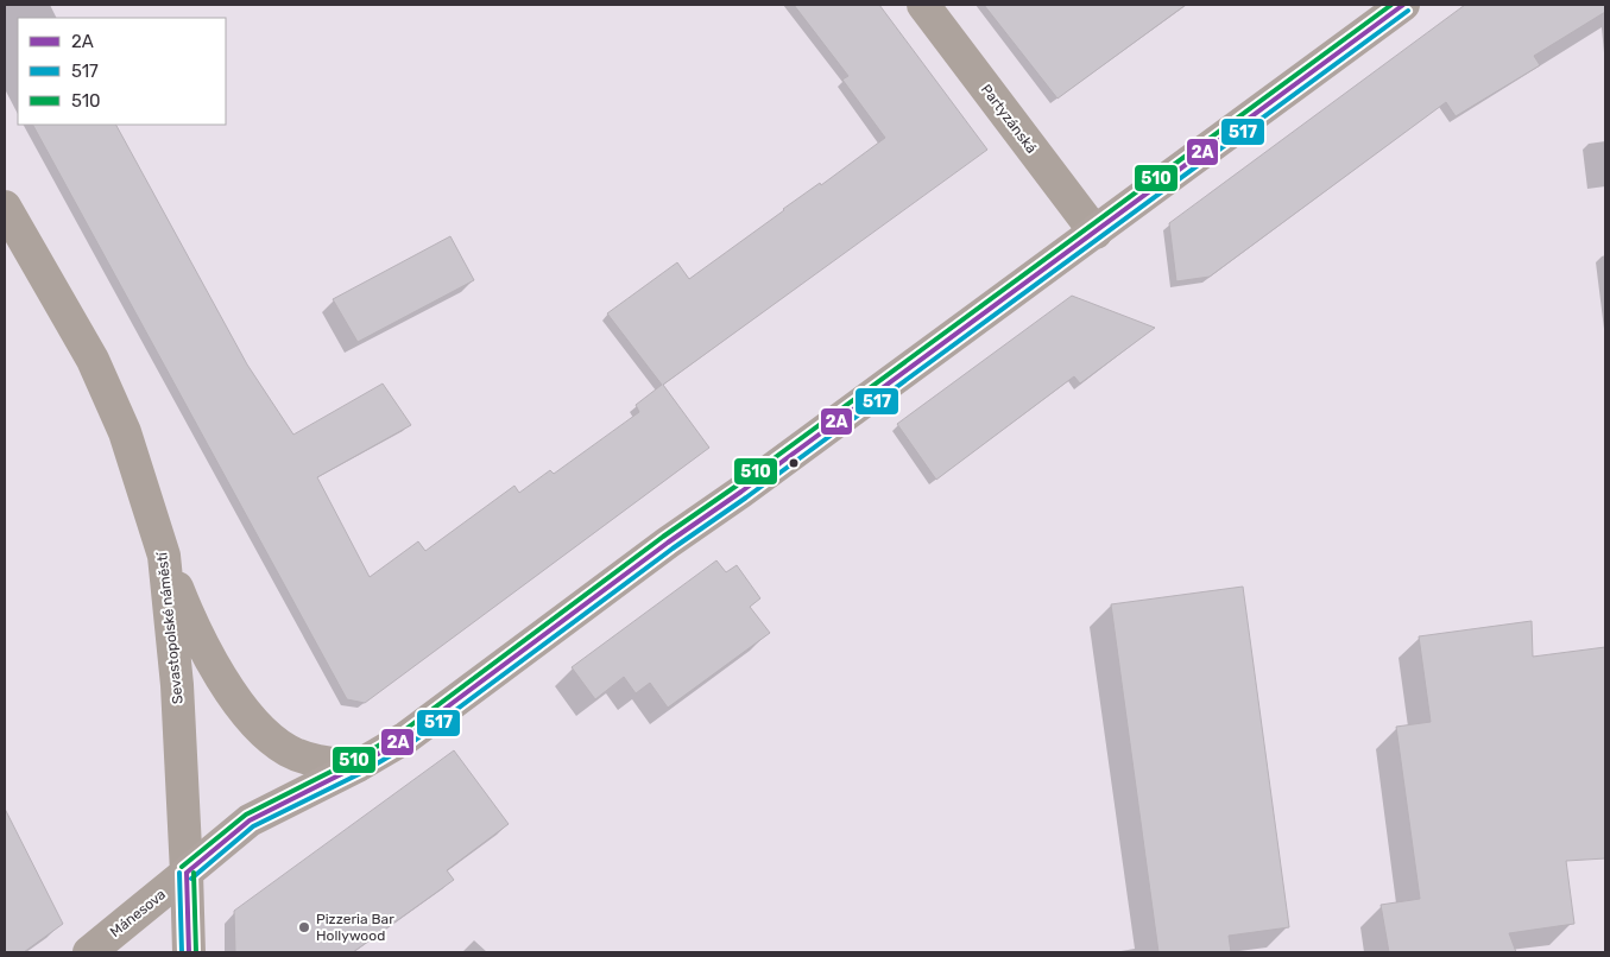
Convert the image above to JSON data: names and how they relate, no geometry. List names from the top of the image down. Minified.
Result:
{"streets":{"street":["Partyzánská","Sevastopolské náměstí","Mánesova"]},"crossings":[["Sevastopolské náměstí","Mánesova"]],"places":["Pizzeria Bar Hollywood"],"lines":["transit line 2A","transit line 510","transit line 517"],"legend":["2A","517","510"]}
